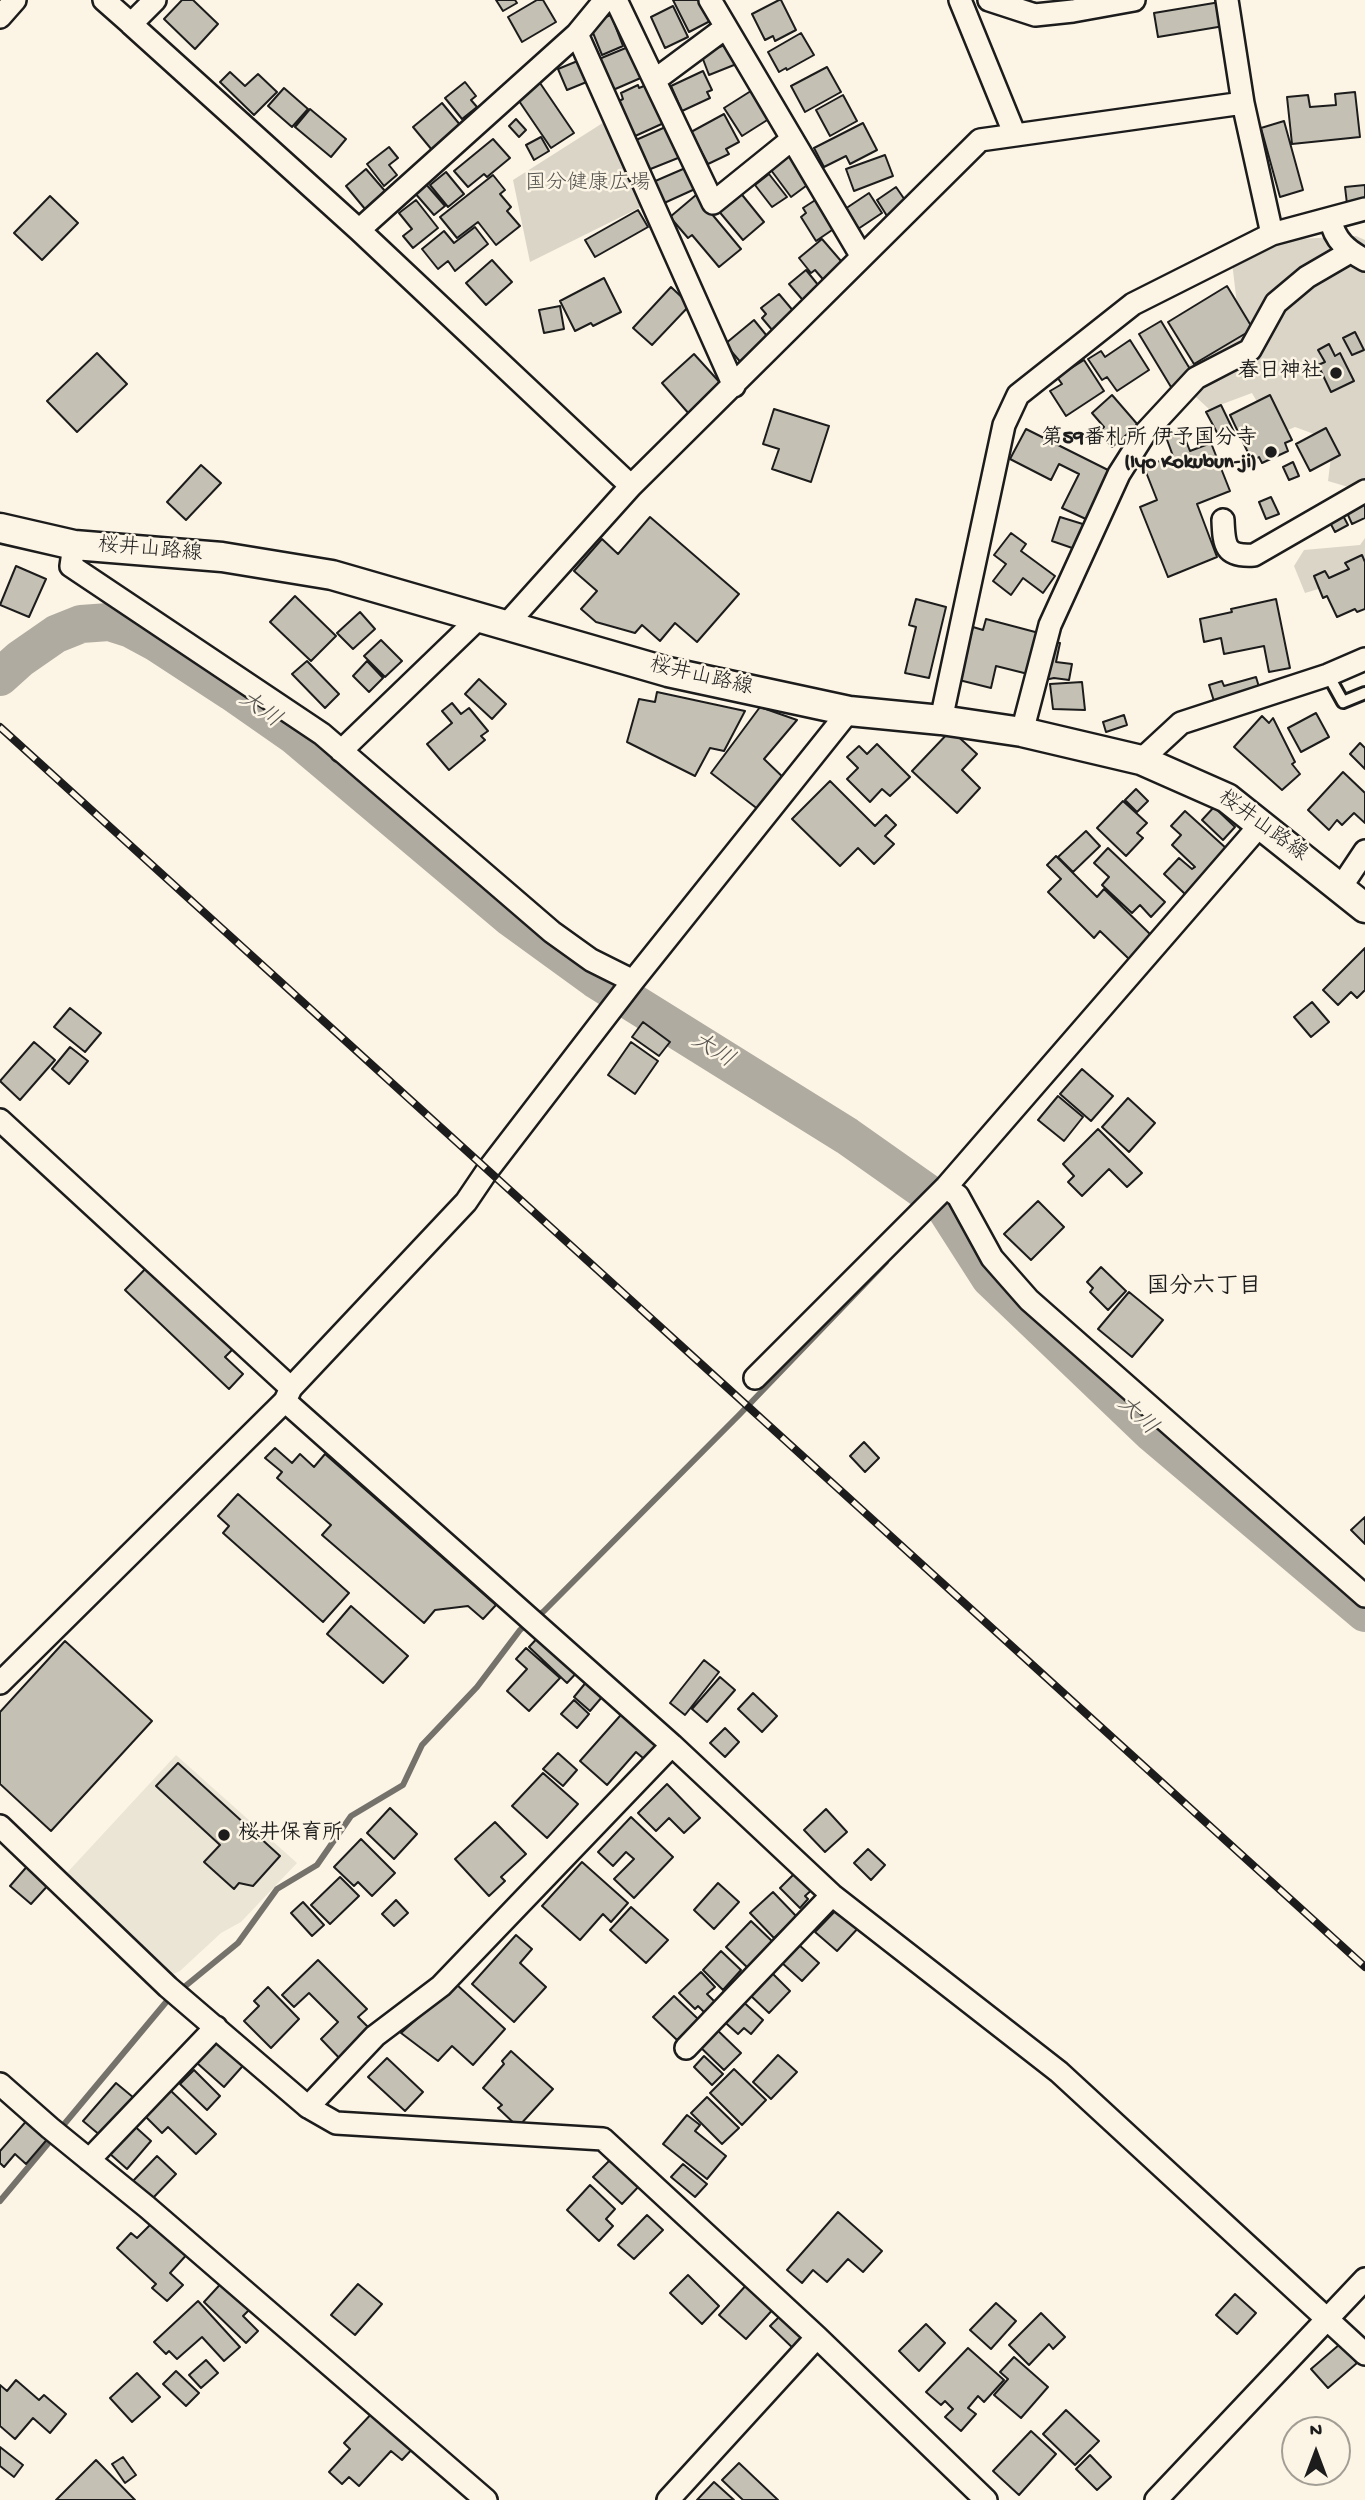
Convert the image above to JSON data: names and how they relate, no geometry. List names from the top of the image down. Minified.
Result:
{"streets":{"main road":["桜井山路線"]},"districts":["国分六丁目"],"water":["大川"],"parks":["国分健康広場"],"places":["春日神社","第59番札所 伊予国分寺 (Iyo Kokubun-ji)","桜井保育所"],"north":"top"}
